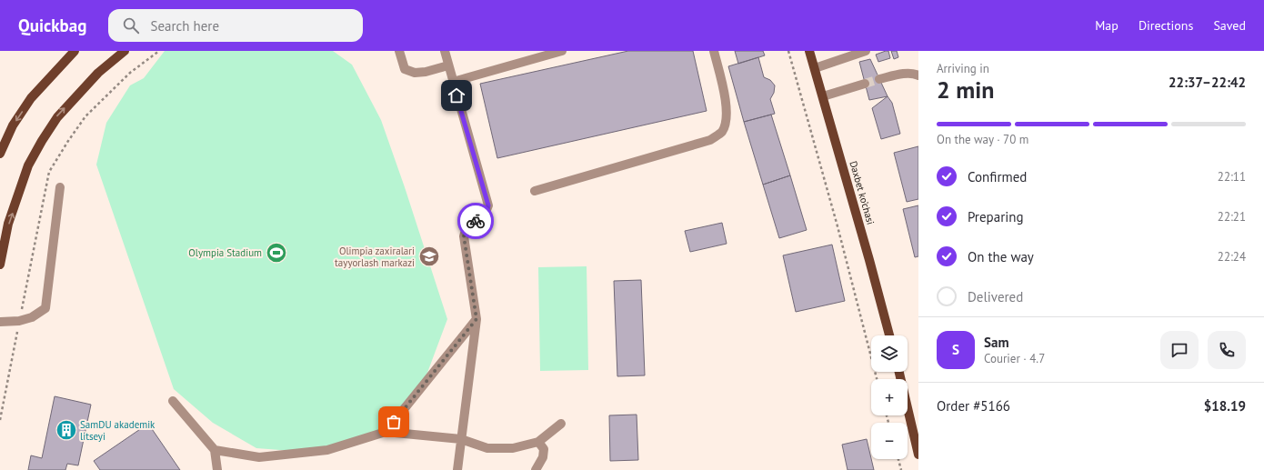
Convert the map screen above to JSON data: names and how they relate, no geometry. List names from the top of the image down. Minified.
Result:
{"streets":{"main road":["Daxbet ko'chasi"]},"places":{"sports":["Olympia Stadium"],"school or university":["Olimpia zaxiralari tayyorlash markazi"],"building":["SamDU akademik litseyi"]},"page":{"header":"Quickbag","search":"Search here","nav":["Map","Directions","Saved"],"heading":["2 min","Arriving in","22:37–22:42"],"panel":["Sam","Courier · 4.7","Order #5166","$18.19"],"bar":"On the way · 70 m","list":[["Confirmed","22:11"],["Preparing","22:21"],["On the way","22:24"],"Delivered"],"round":"S","map_buttons":["+","−"]}}
